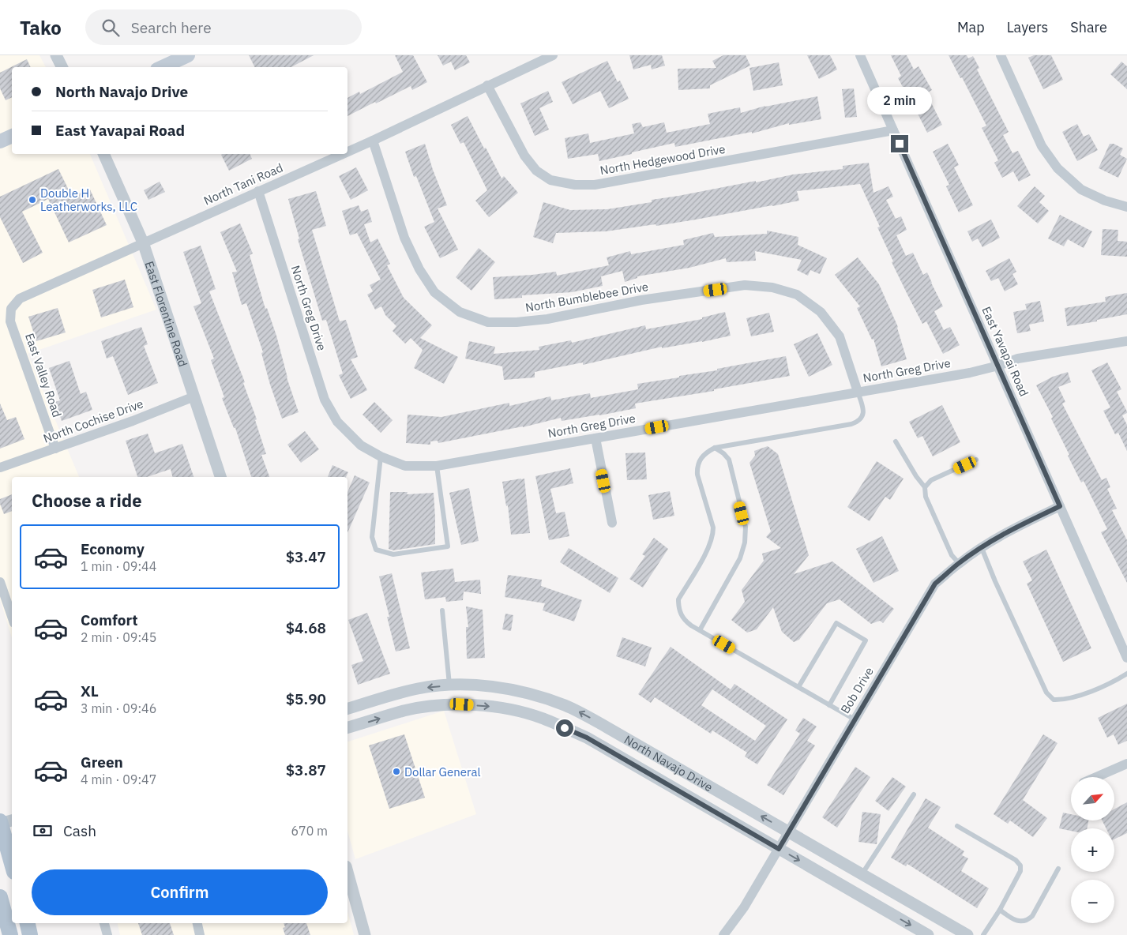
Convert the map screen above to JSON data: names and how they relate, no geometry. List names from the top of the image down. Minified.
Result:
{"streets":{"street":["North Hedgewood Drive","North Tani Road","North Bumblebee Drive","North Greg Drive","East Florentine Road","East Yavapai Road","East Valley Road","North Cochise Drive","Bob Drive","North Navajo Drive"]},"crossings":[["North Hedgewood Drive","North Tani Road"],["North Hedgewood Drive","East Yavapai Road"],["North Tani Road","North Bumblebee Drive"],["North Tani Road","North Greg Drive"],["North Tani Road","East Florentine Road"],["North Tani Road","East Valley Road"],["North Bumblebee Drive","North Greg Drive"],["North Greg Drive","East Yavapai Road"],["East Florentine Road","North Cochise Drive"],["East Yavapai Road","Bob Drive"],["East Valley Road","North Cochise Drive"],["Bob Drive","North Navajo Drive"]],"places":["Double H Leatherworks, LLC","Dollar General"],"north":"top right","page":{"header":"Tako","search":"Search here","nav":["Map","Layers","Share"],"banner":["North Navajo Drive","East Yavapai Road"],"bubble":"2 min","heading":"Choose a ride","list":[{"name":"Economy","note":"1 min · 09:44","value":"$3.47"},{"name":"Comfort","note":"2 min · 09:45","value":"$4.68"},{"name":"XL","note":"3 min · 09:46","value":"$5.90"},{"name":"Green","note":"4 min · 09:47","value":"$3.87"}],"map_buttons":["+","−"],"pay":["Cash","670 m"],"buttons":"Confirm"}}
